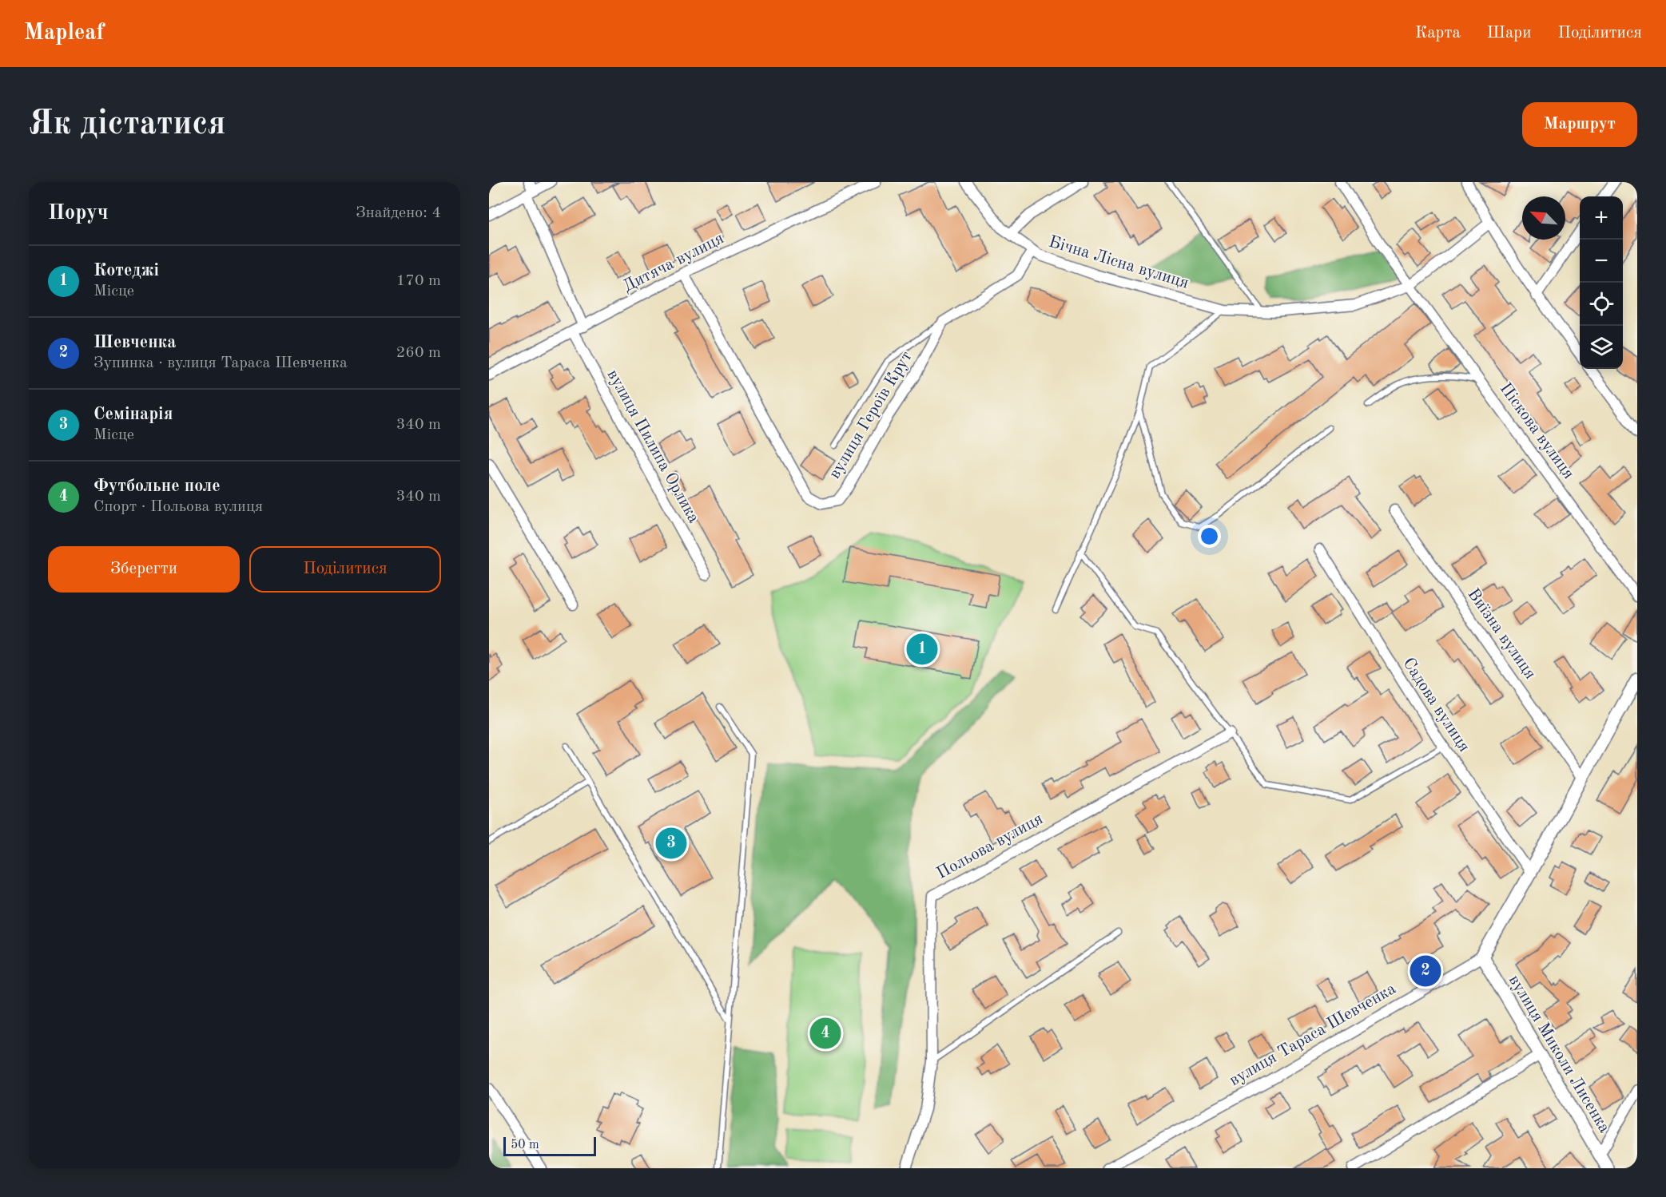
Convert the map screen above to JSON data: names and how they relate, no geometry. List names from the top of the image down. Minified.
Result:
{"streets":{"street":["Дитяча вулиця","Бічна Лісна вулиця","вулиця Героїв Крут","Піскова вулиця","вулиця Пилипа Орлика","Виїзна вулиця","Садова вулиця","Польова вулиця","вулиця Тараса Шевченка","вулиця Миколи Лисенка"]},"crossings":[["Дитяча вулиця","вулиця Героїв Крут"],["Дитяча вулиця","вулиця Пилипа Орлика"],["Бічна Лісна вулиця","вулиця Героїв Крут"],["Виїзна вулиця","вулиця Тараса Шевченка"],["Садова вулиця","вулиця Тараса Шевченка"],["вулиця Тараса Шевченка","вулиця Миколи Лисенка"]],"scale_bar":"50 m","north":"top left","page":{"header":"Mapleaf","nav":["Карта","Шари","Поділитися"],"buttons":["Маршрут",["Зберегти","Поділитися"]],"title":"Як дістатися","heading":["Поруч","Знайдено: 4"],"map_buttons":["+","−"],"list":[{"mark":"1","name":"Котеджі","note":"Місце","value":"170 m"},{"mark":"2","name":"Шевченка","note":"Зупинка · вулиця Тараса Шевченка","value":"260 m"},{"mark":"3","name":"Семінарія","note":"Місце","value":"340 m"},{"mark":"4","name":"Футбольне поле","note":"Спорт · Польова вулиця","value":"340 m"}],"pins":["1","3","2","4"],"scale":"50 m"}}
